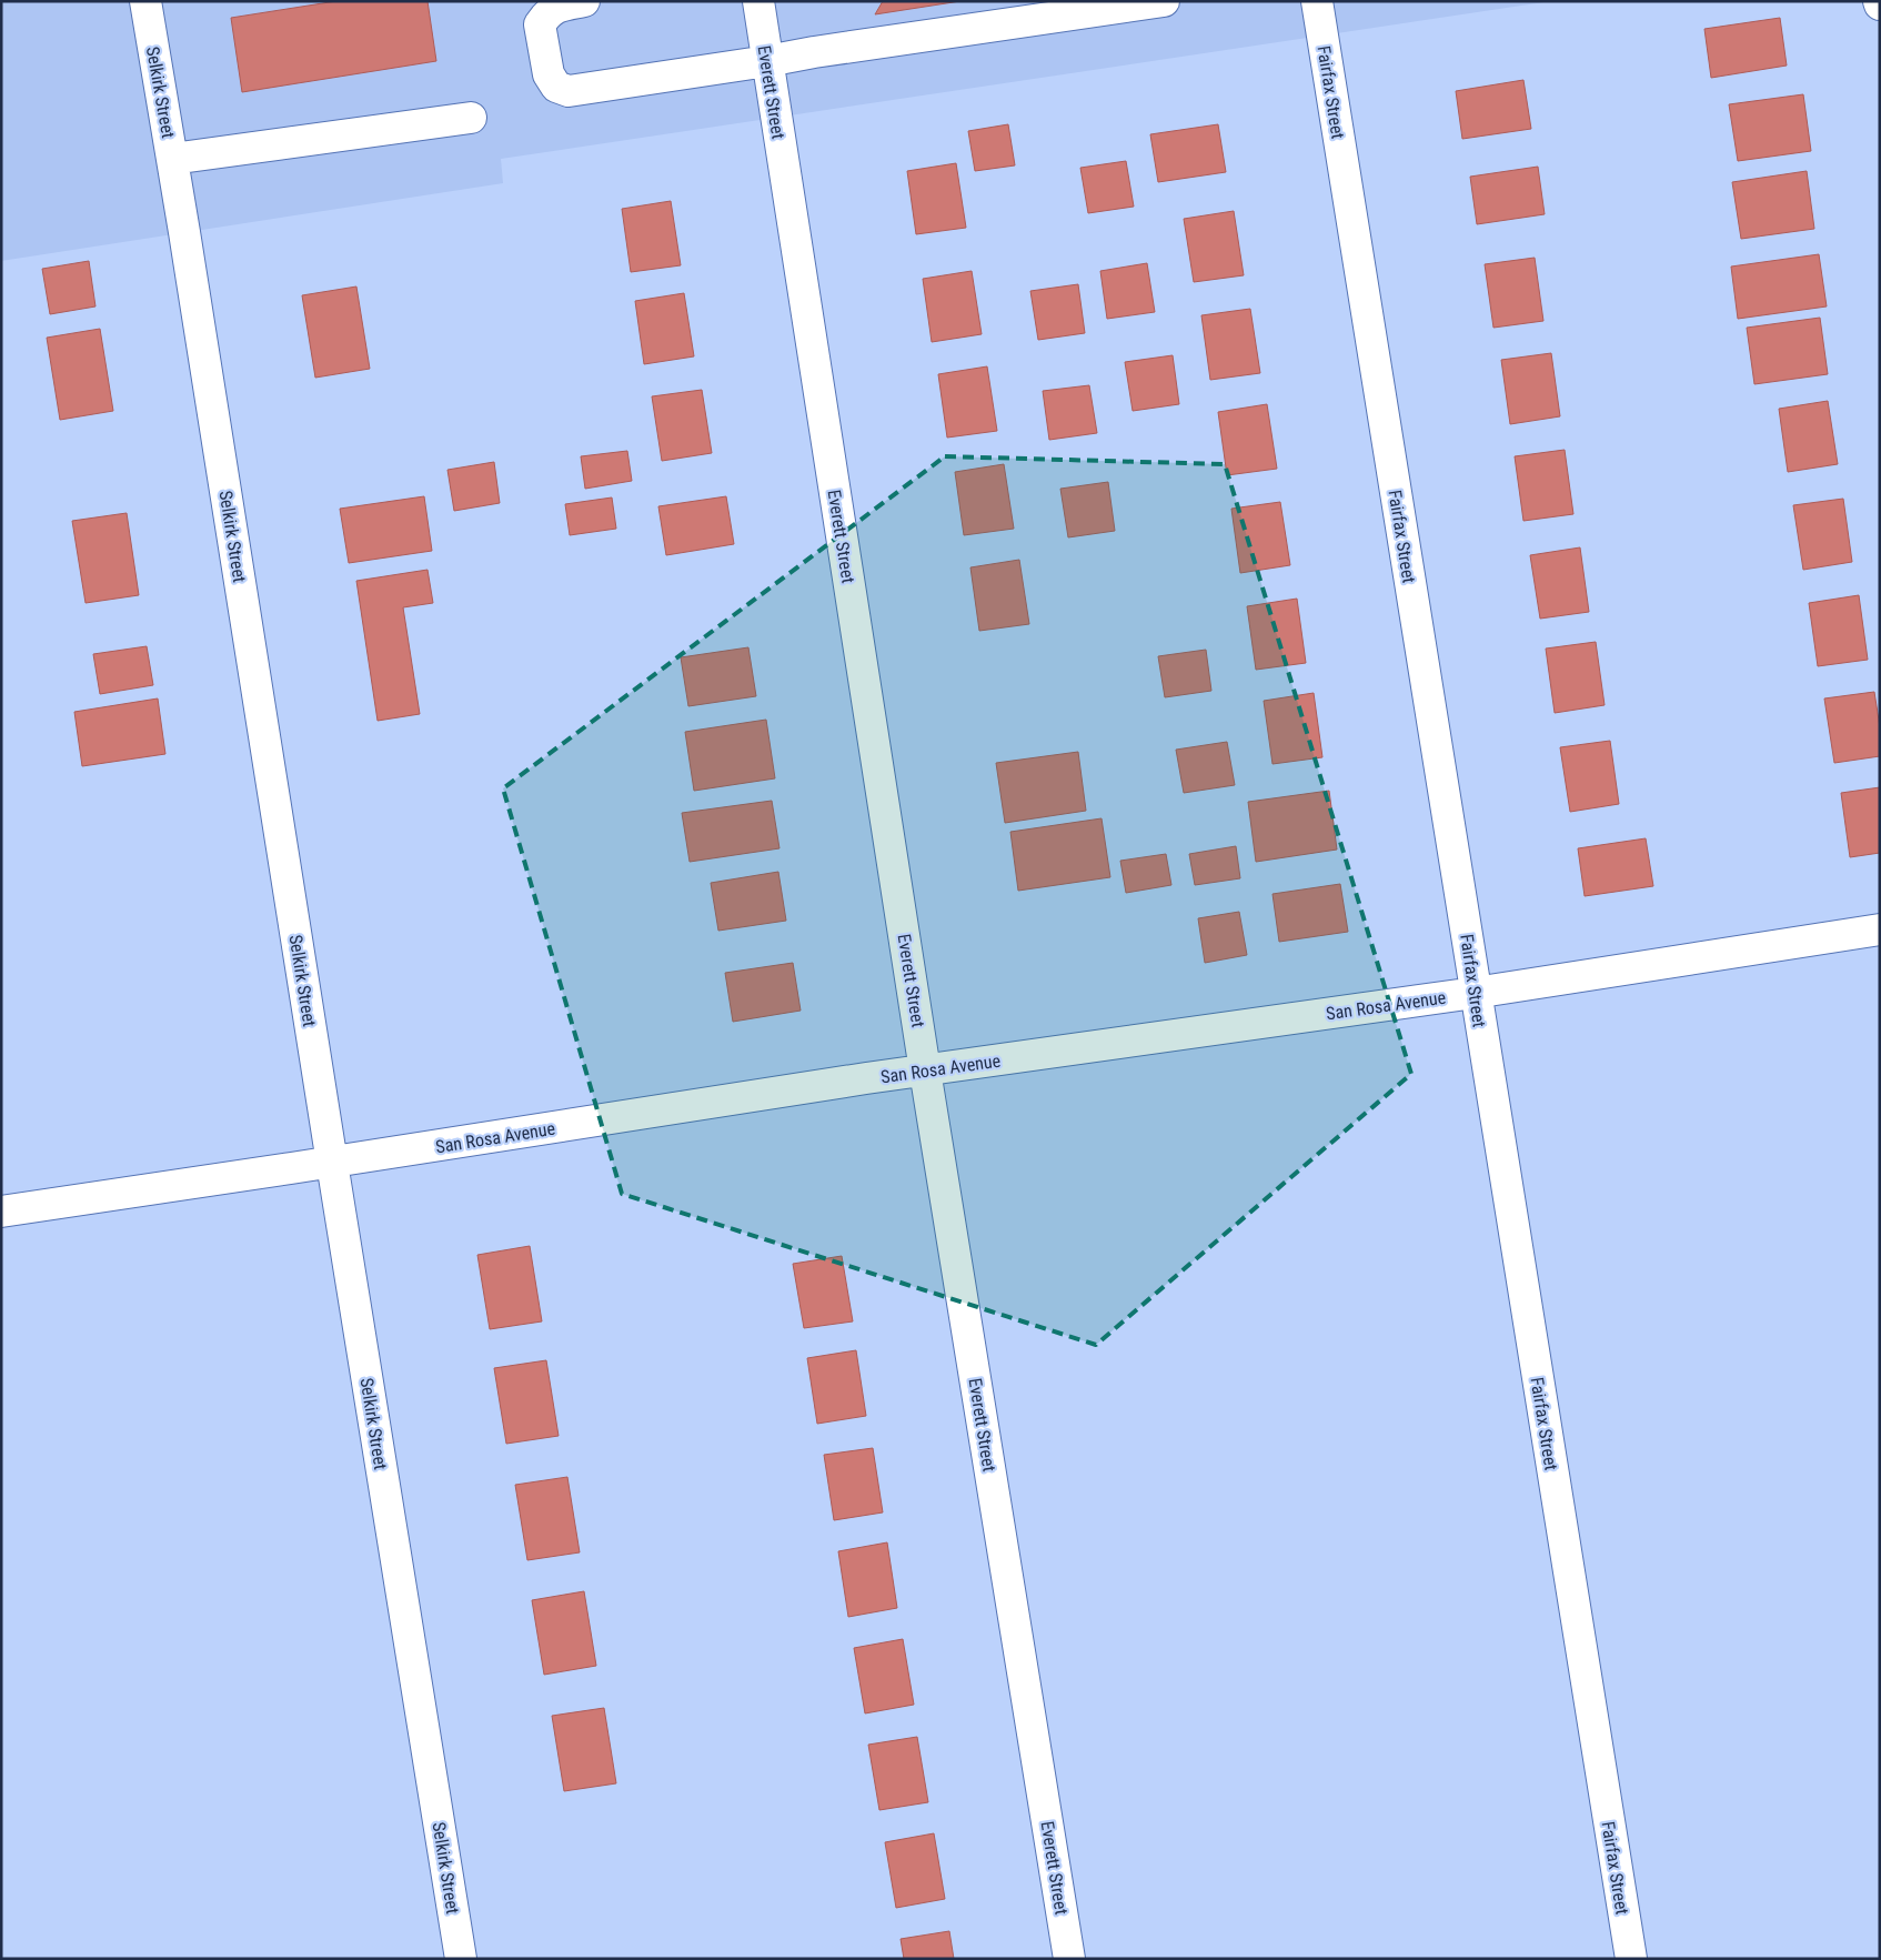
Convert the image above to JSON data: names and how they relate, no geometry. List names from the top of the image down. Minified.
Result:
{"streets":{"street":["Selkirk Street","Everett Street","Fairfax Street","San Rosa Avenue"]},"crossings":[["Selkirk Street","San Rosa Avenue"],["Everett Street","San Rosa Avenue"],["Fairfax Street","San Rosa Avenue"]]}
